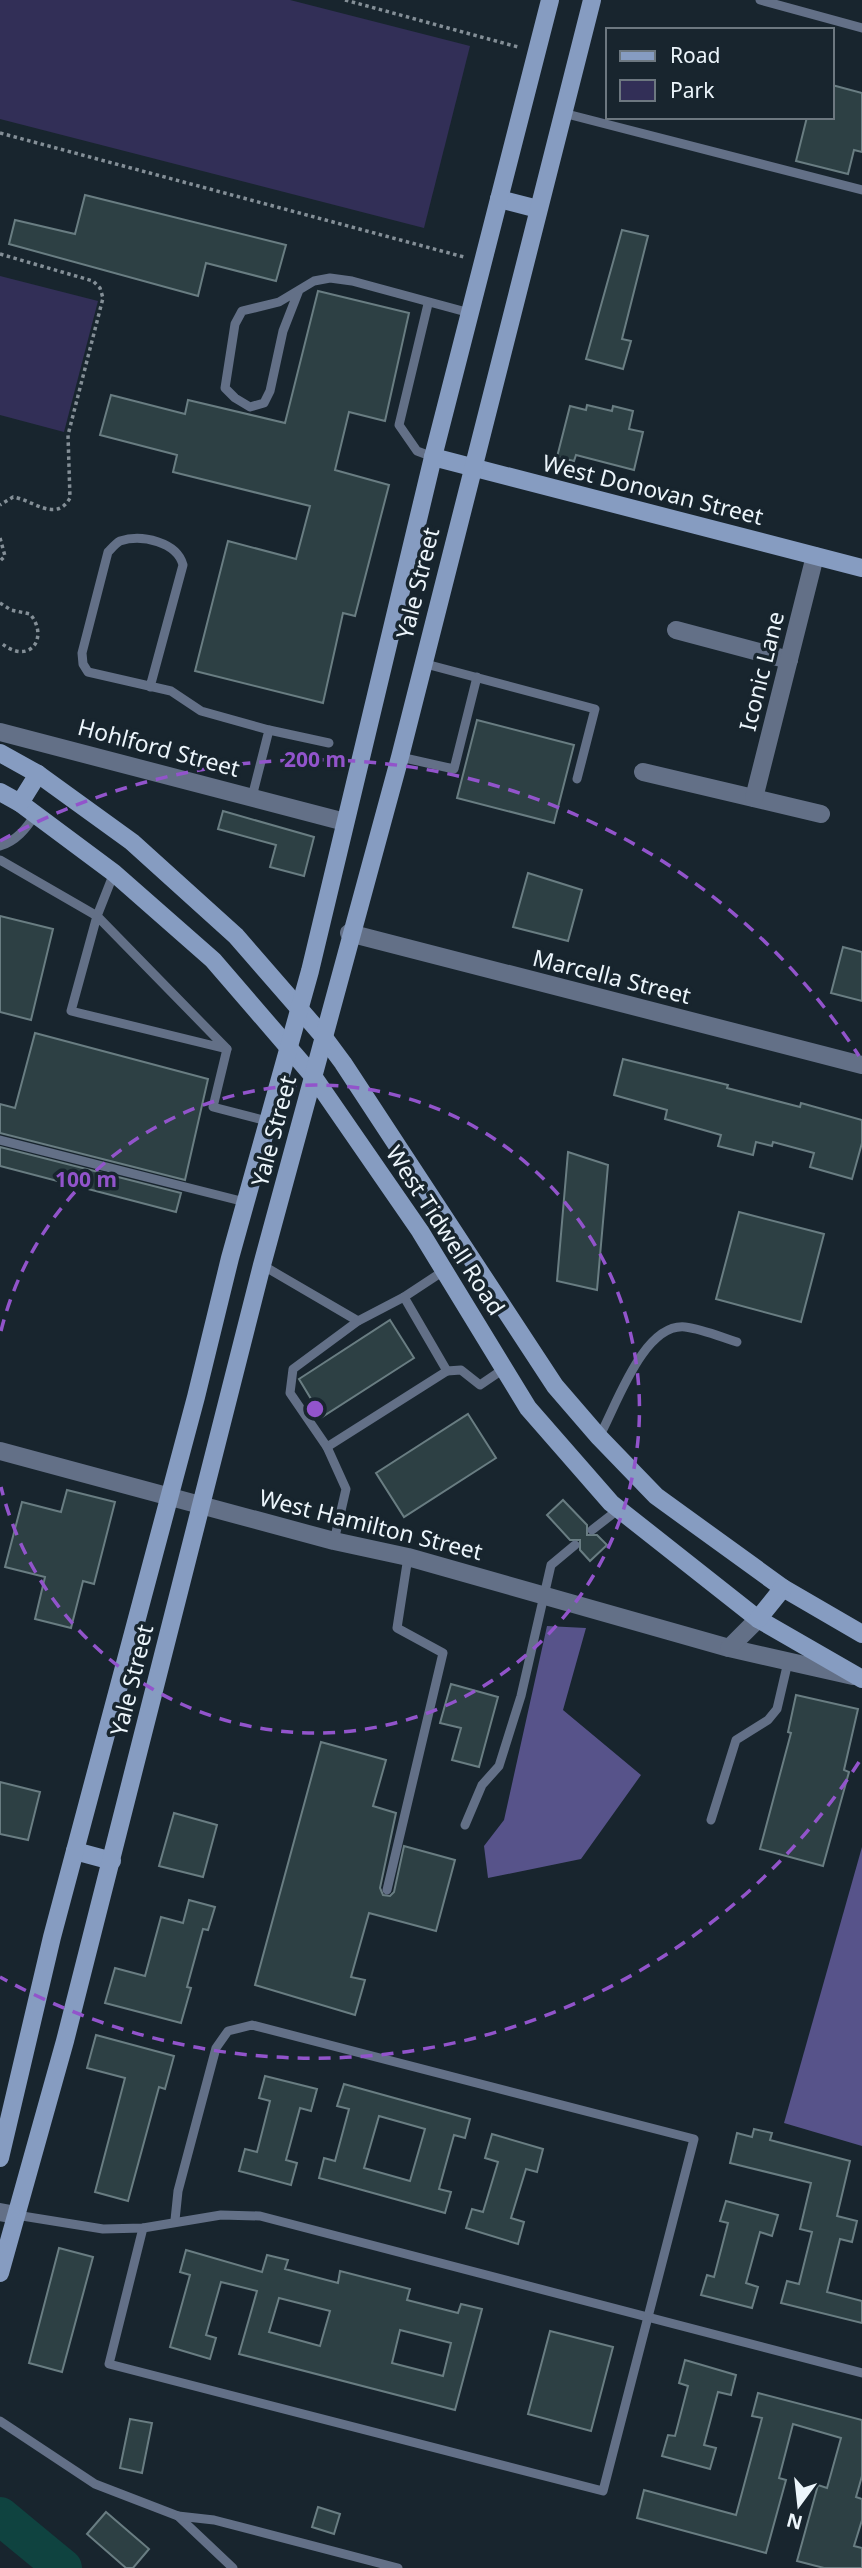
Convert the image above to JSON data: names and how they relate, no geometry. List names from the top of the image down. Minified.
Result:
{"streets":{"main road":["West Donovan Street","Yale Street","West Tidwell Road"],"street":["Iconic Lane","Hohlford Street","Marcella Street","West Hamilton Street"]},"crossings":[["West Donovan Street","Yale Street"],["West Donovan Street","Iconic Lane"],["Yale Street","Hohlford Street"],["Yale Street","Marcella Street"],["Yale Street","West Tidwell Road"],["Yale Street","West Hamilton Street"],["West Tidwell Road","West Hamilton Street"]],"legend":["Road","Park"],"north":"bottom","rings":["200 m","100 m"]}
